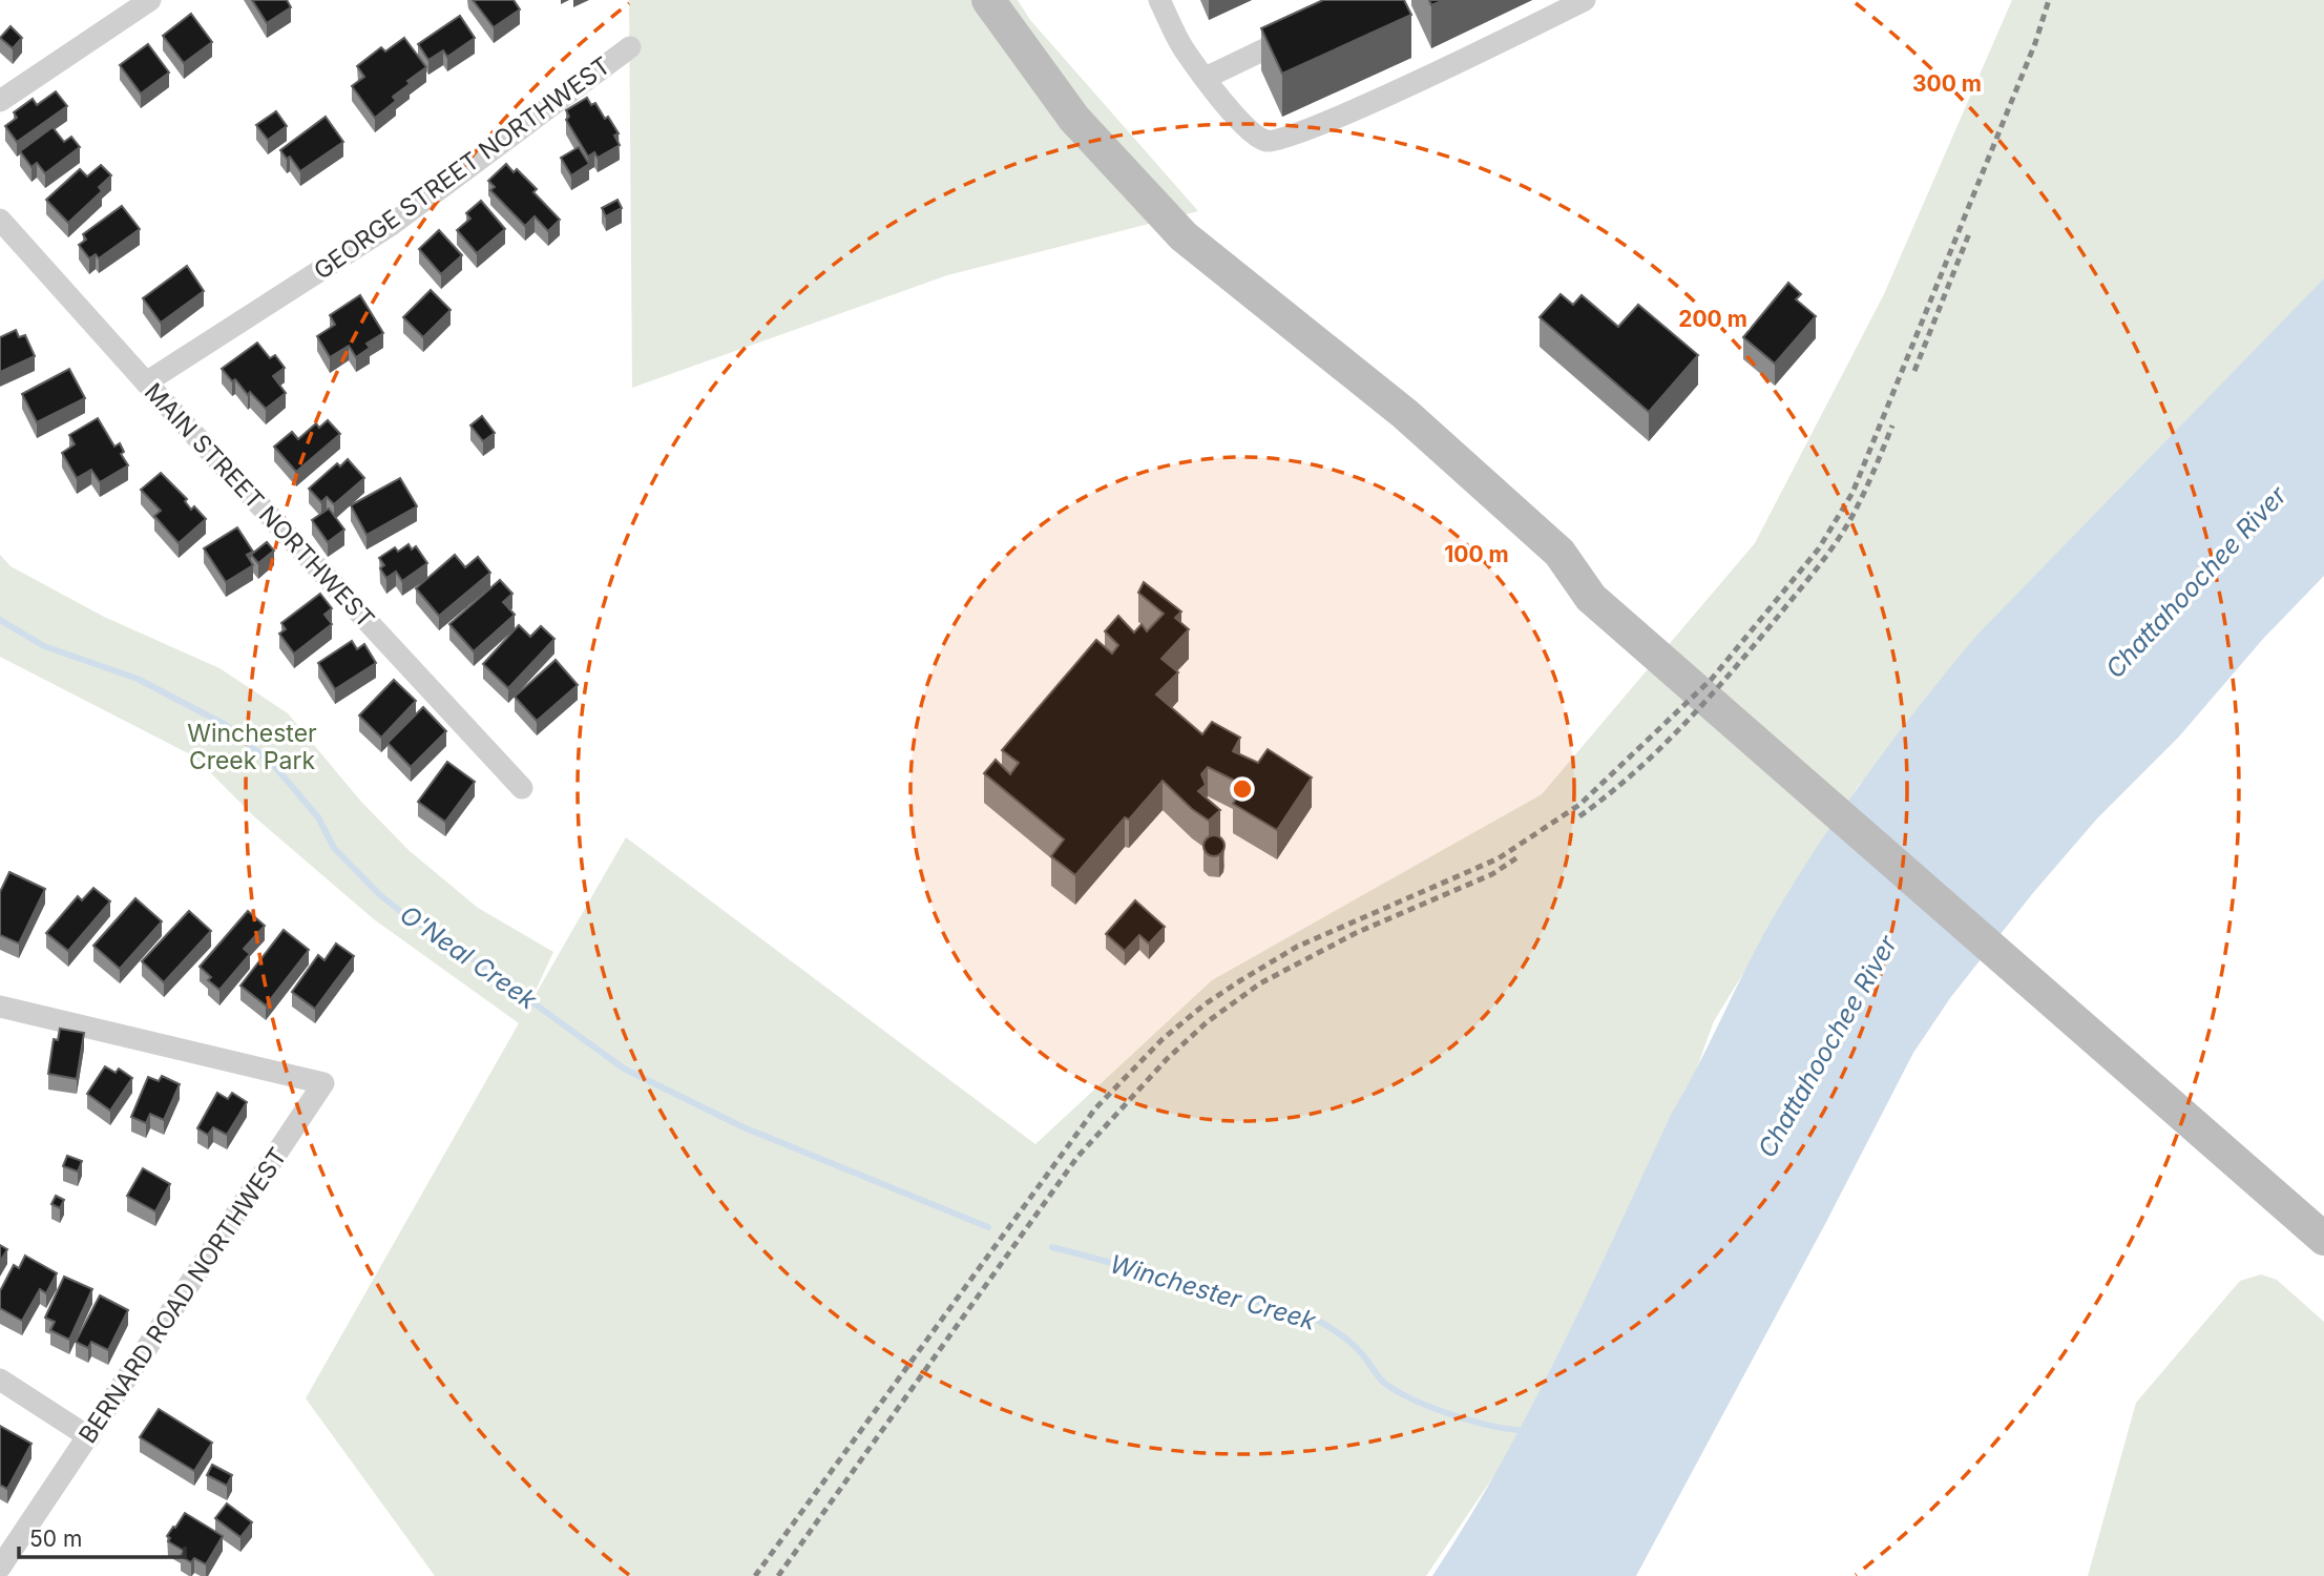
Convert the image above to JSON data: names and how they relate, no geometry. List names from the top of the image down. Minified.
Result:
{"streets":{"street":["GEORGE STREET NORTHWEST","MAIN STREET NORTHWEST","BERNARD ROAD NORTHWEST"]},"crossings":[["GEORGE STREET NORTHWEST","MAIN STREET NORTHWEST"]],"water":["Chattahoochee River","O'Neal Creek","Winchester Creek"],"parks":["Winchester Creek Park"],"scale_bar":"50 m","rings":["300 m","200 m","100 m"]}
